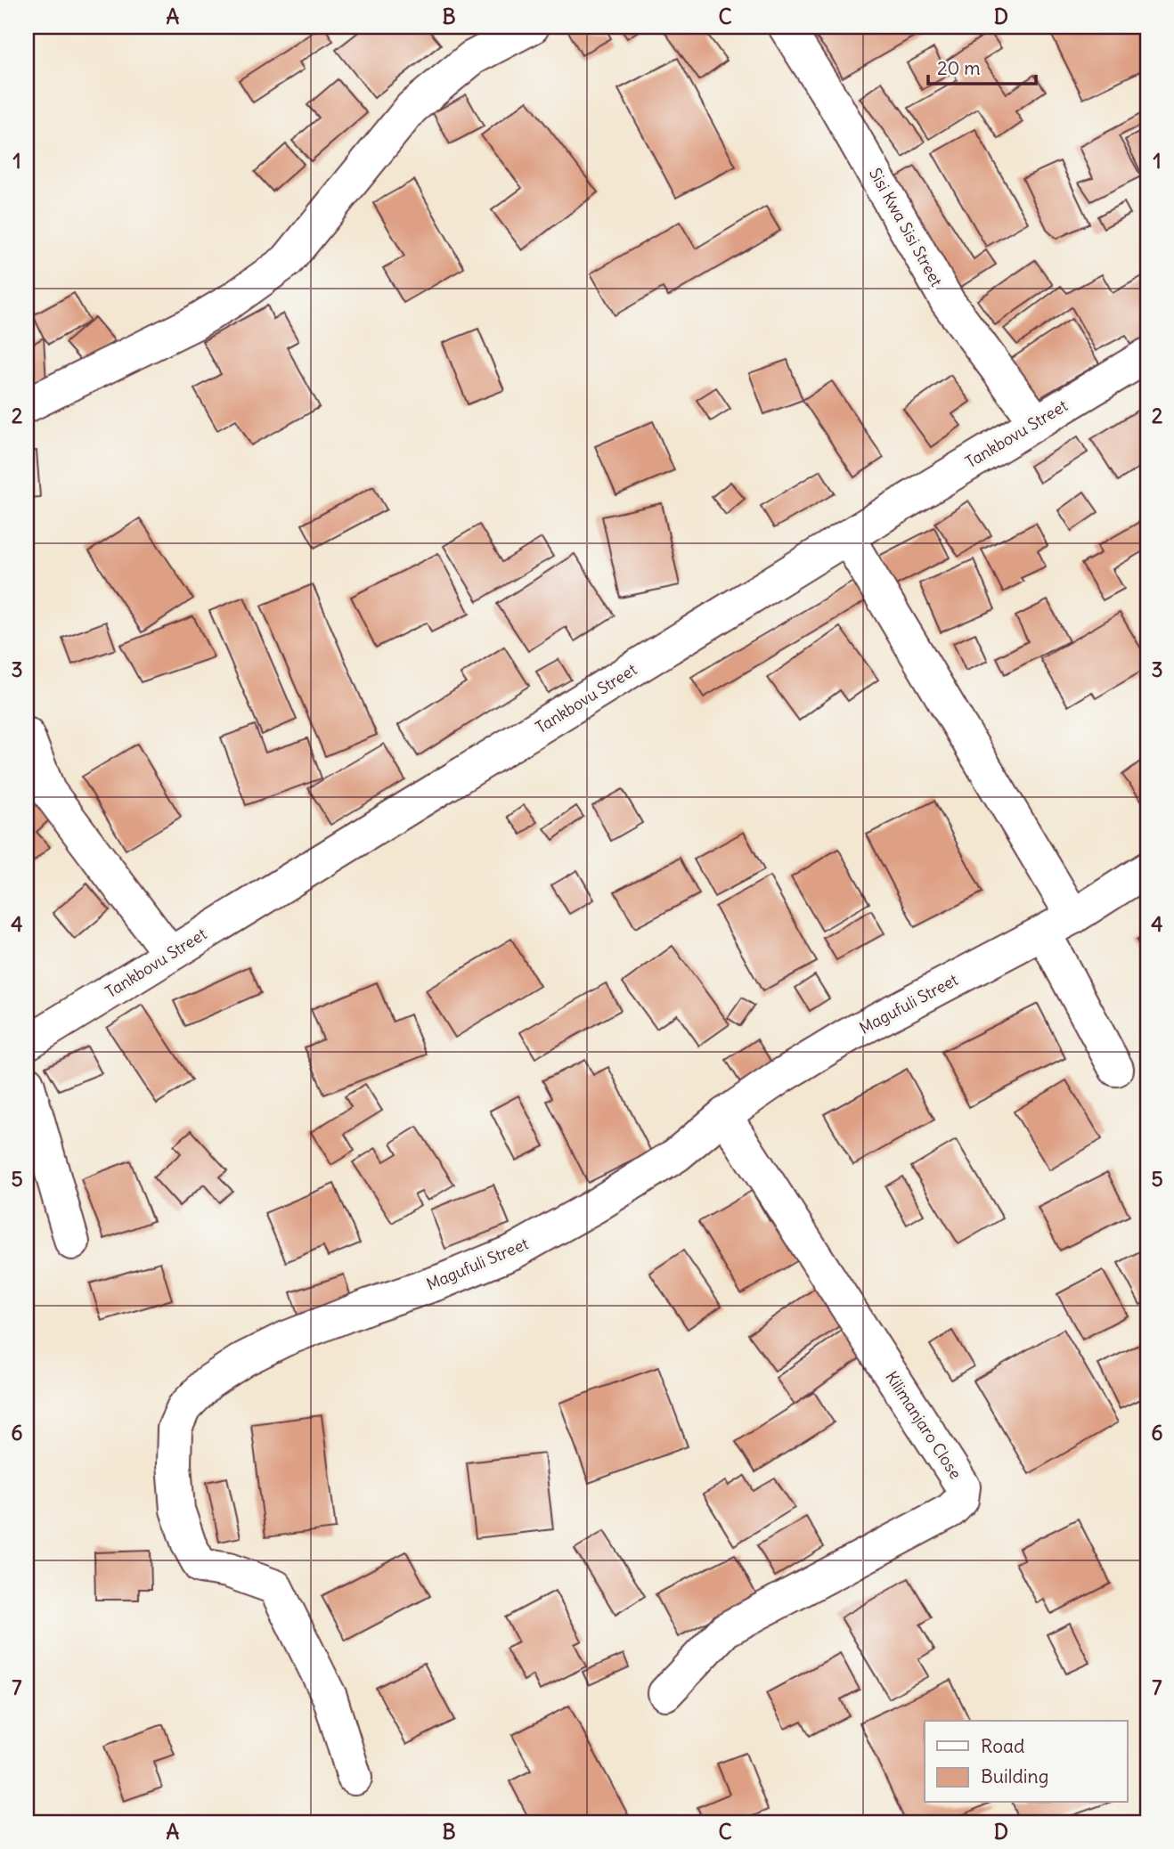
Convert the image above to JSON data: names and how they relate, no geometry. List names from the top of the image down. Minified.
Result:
{"streets":{"street":["Sisi Kwa Sisi Street","Tankbovu Street","Magufuli Street","Kilimanjaro Close"]},"crossings":[["Sisi Kwa Sisi Street","Tankbovu Street"],["Magufuli Street","Kilimanjaro Close"]],"legend":["Road","Building"],"scale_bar":"20 m","grid":{"columns":["A","B","C","D"],"rows":["1","2","3","4","5","6","7"]}}
